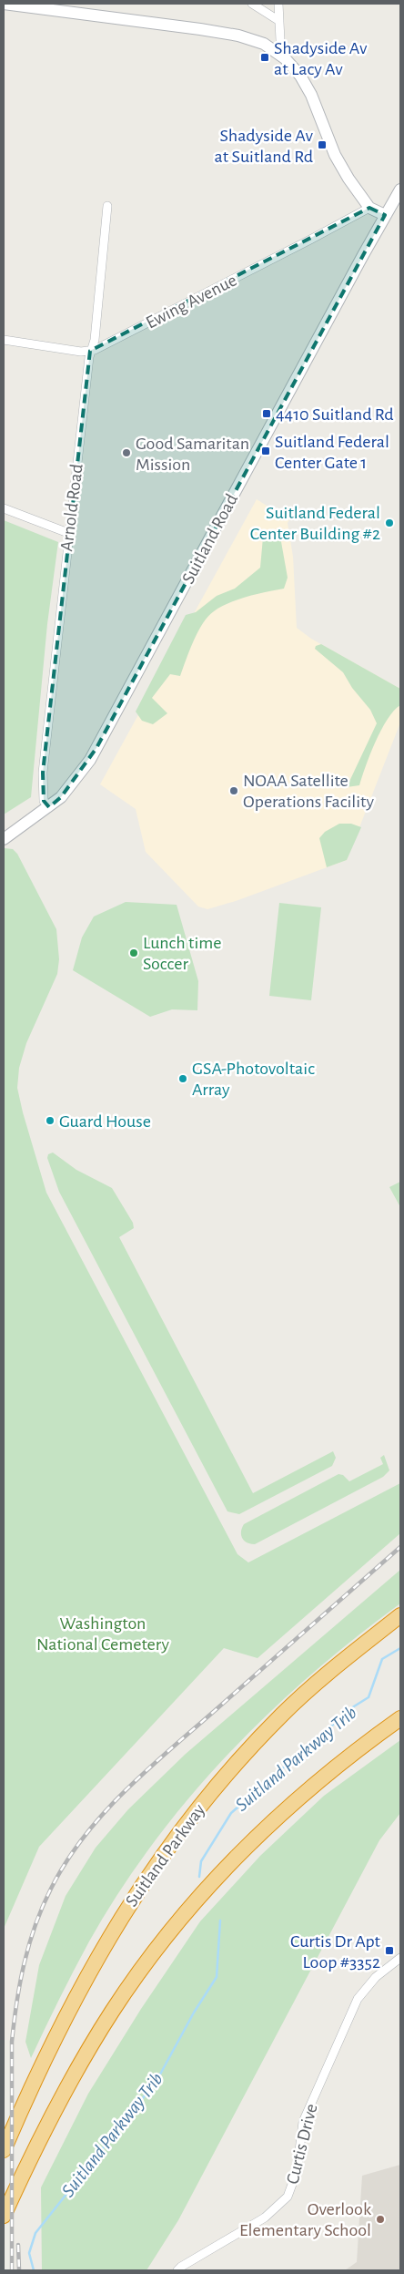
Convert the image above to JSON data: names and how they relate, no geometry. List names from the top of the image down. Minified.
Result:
{"streets":{"highway":["Suitland Parkway"],"main road":["Suitland Road"],"street":["Ewing Avenue","Arnold Road","Curtis Drive"]},"crossings":[["Ewing Avenue","Arnold Road"],["Arnold Road","Suitland Road"]],"water":["Suitland Parkway Trib"],"parks":["Washington National Cemetery"],"places":{"transit":["Shadyside Av at Lacy Av","Shadyside Av at Suitland Rd","4410 Suitland Rd","Suitland Federal Center Gate 1","Curtis Dr Apt Loop #3352"],"other":["Good Samaritan Mission","Suitland Federal Center Building #2","NOAA Satellite Operations Facility","Lunch time Soccer","GSA-Photovoltaic Array","Guard House","Overlook Elementary School"]}}
